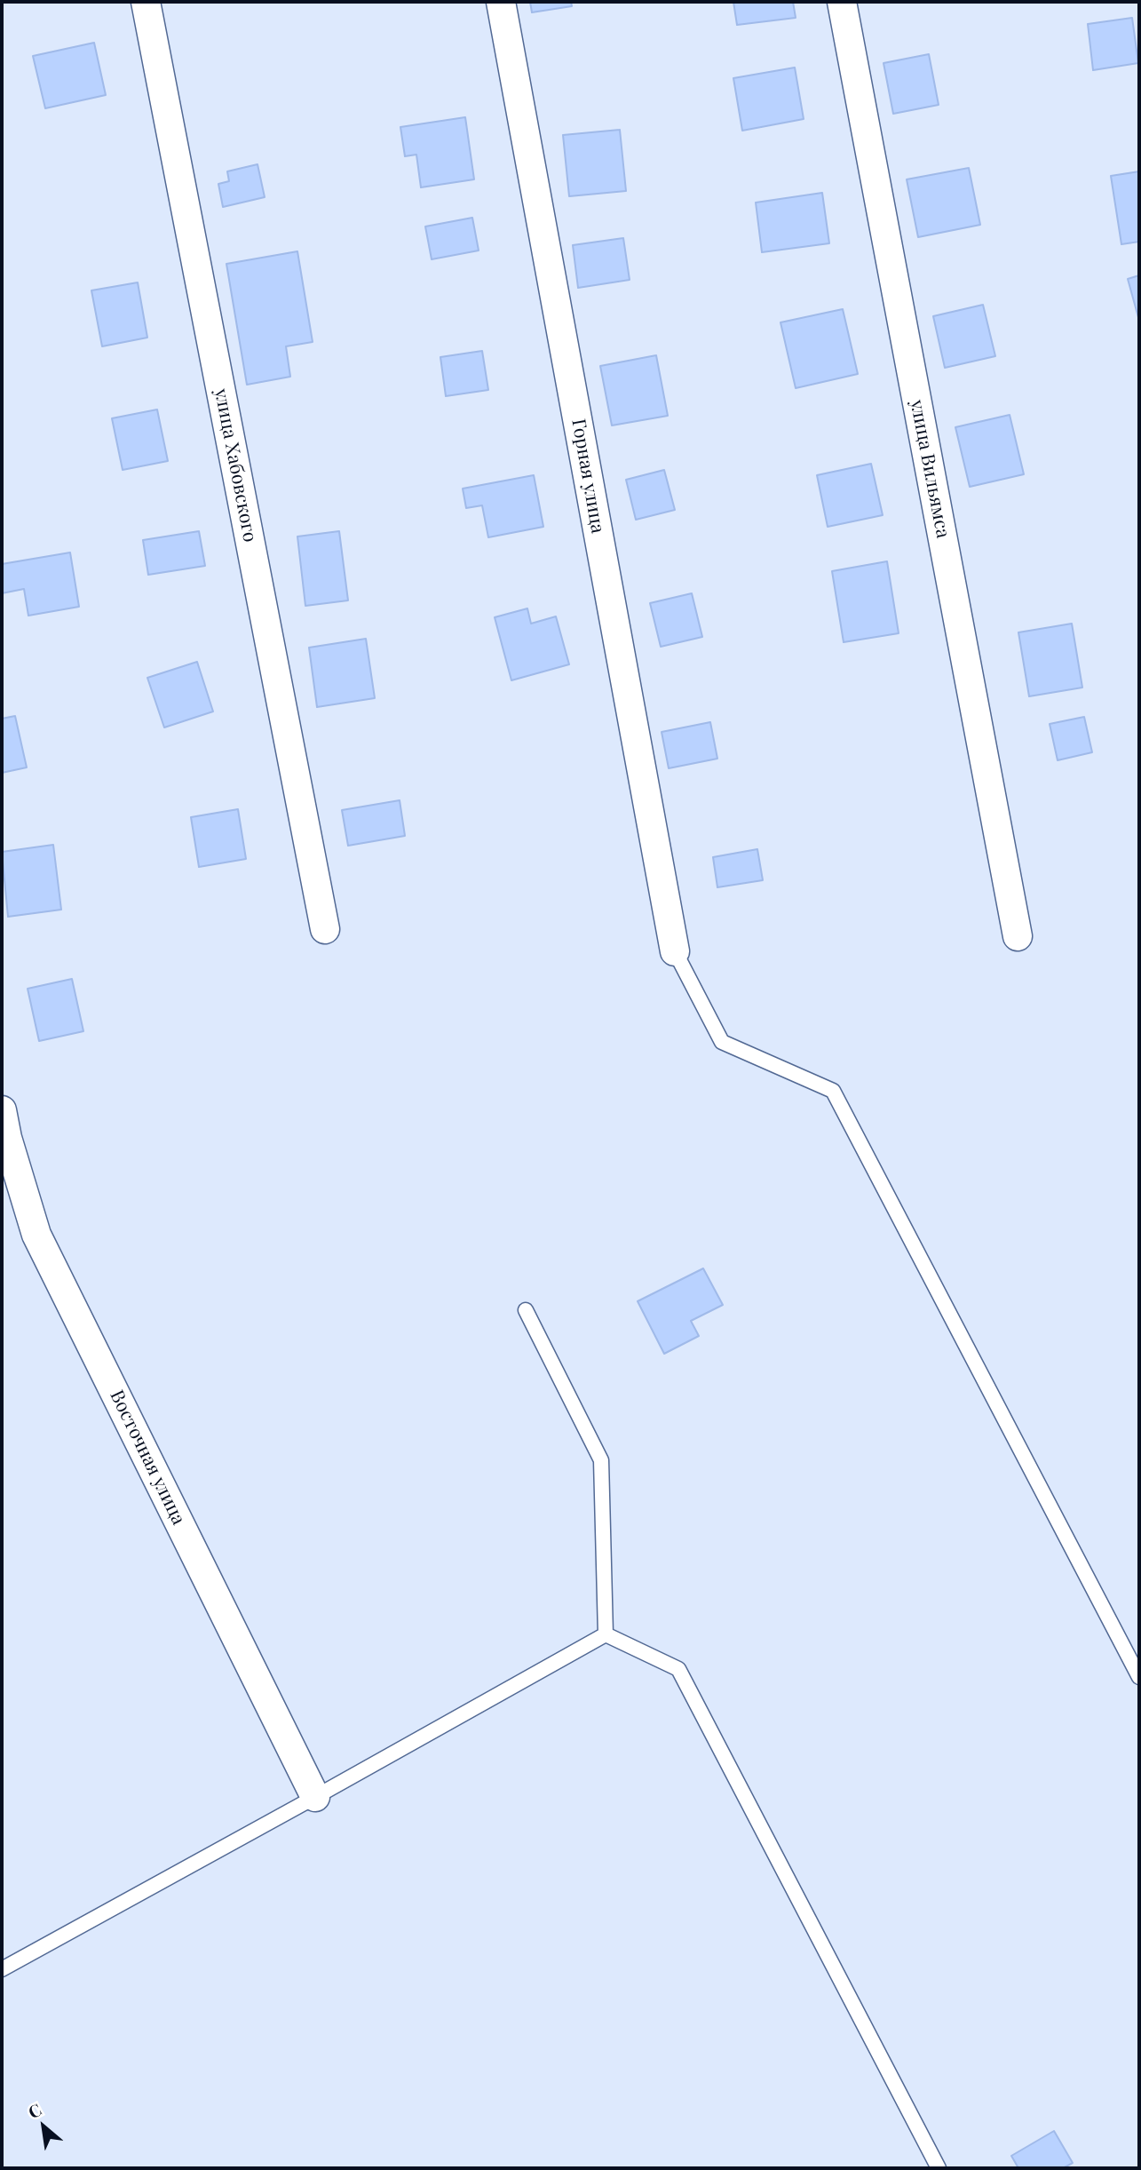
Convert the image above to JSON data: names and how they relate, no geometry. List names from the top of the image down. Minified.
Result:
{"streets":{"street":["улица Хабовского","улица Вильямса","Горная улица","Восточная улица"]},"north":"top left"}
